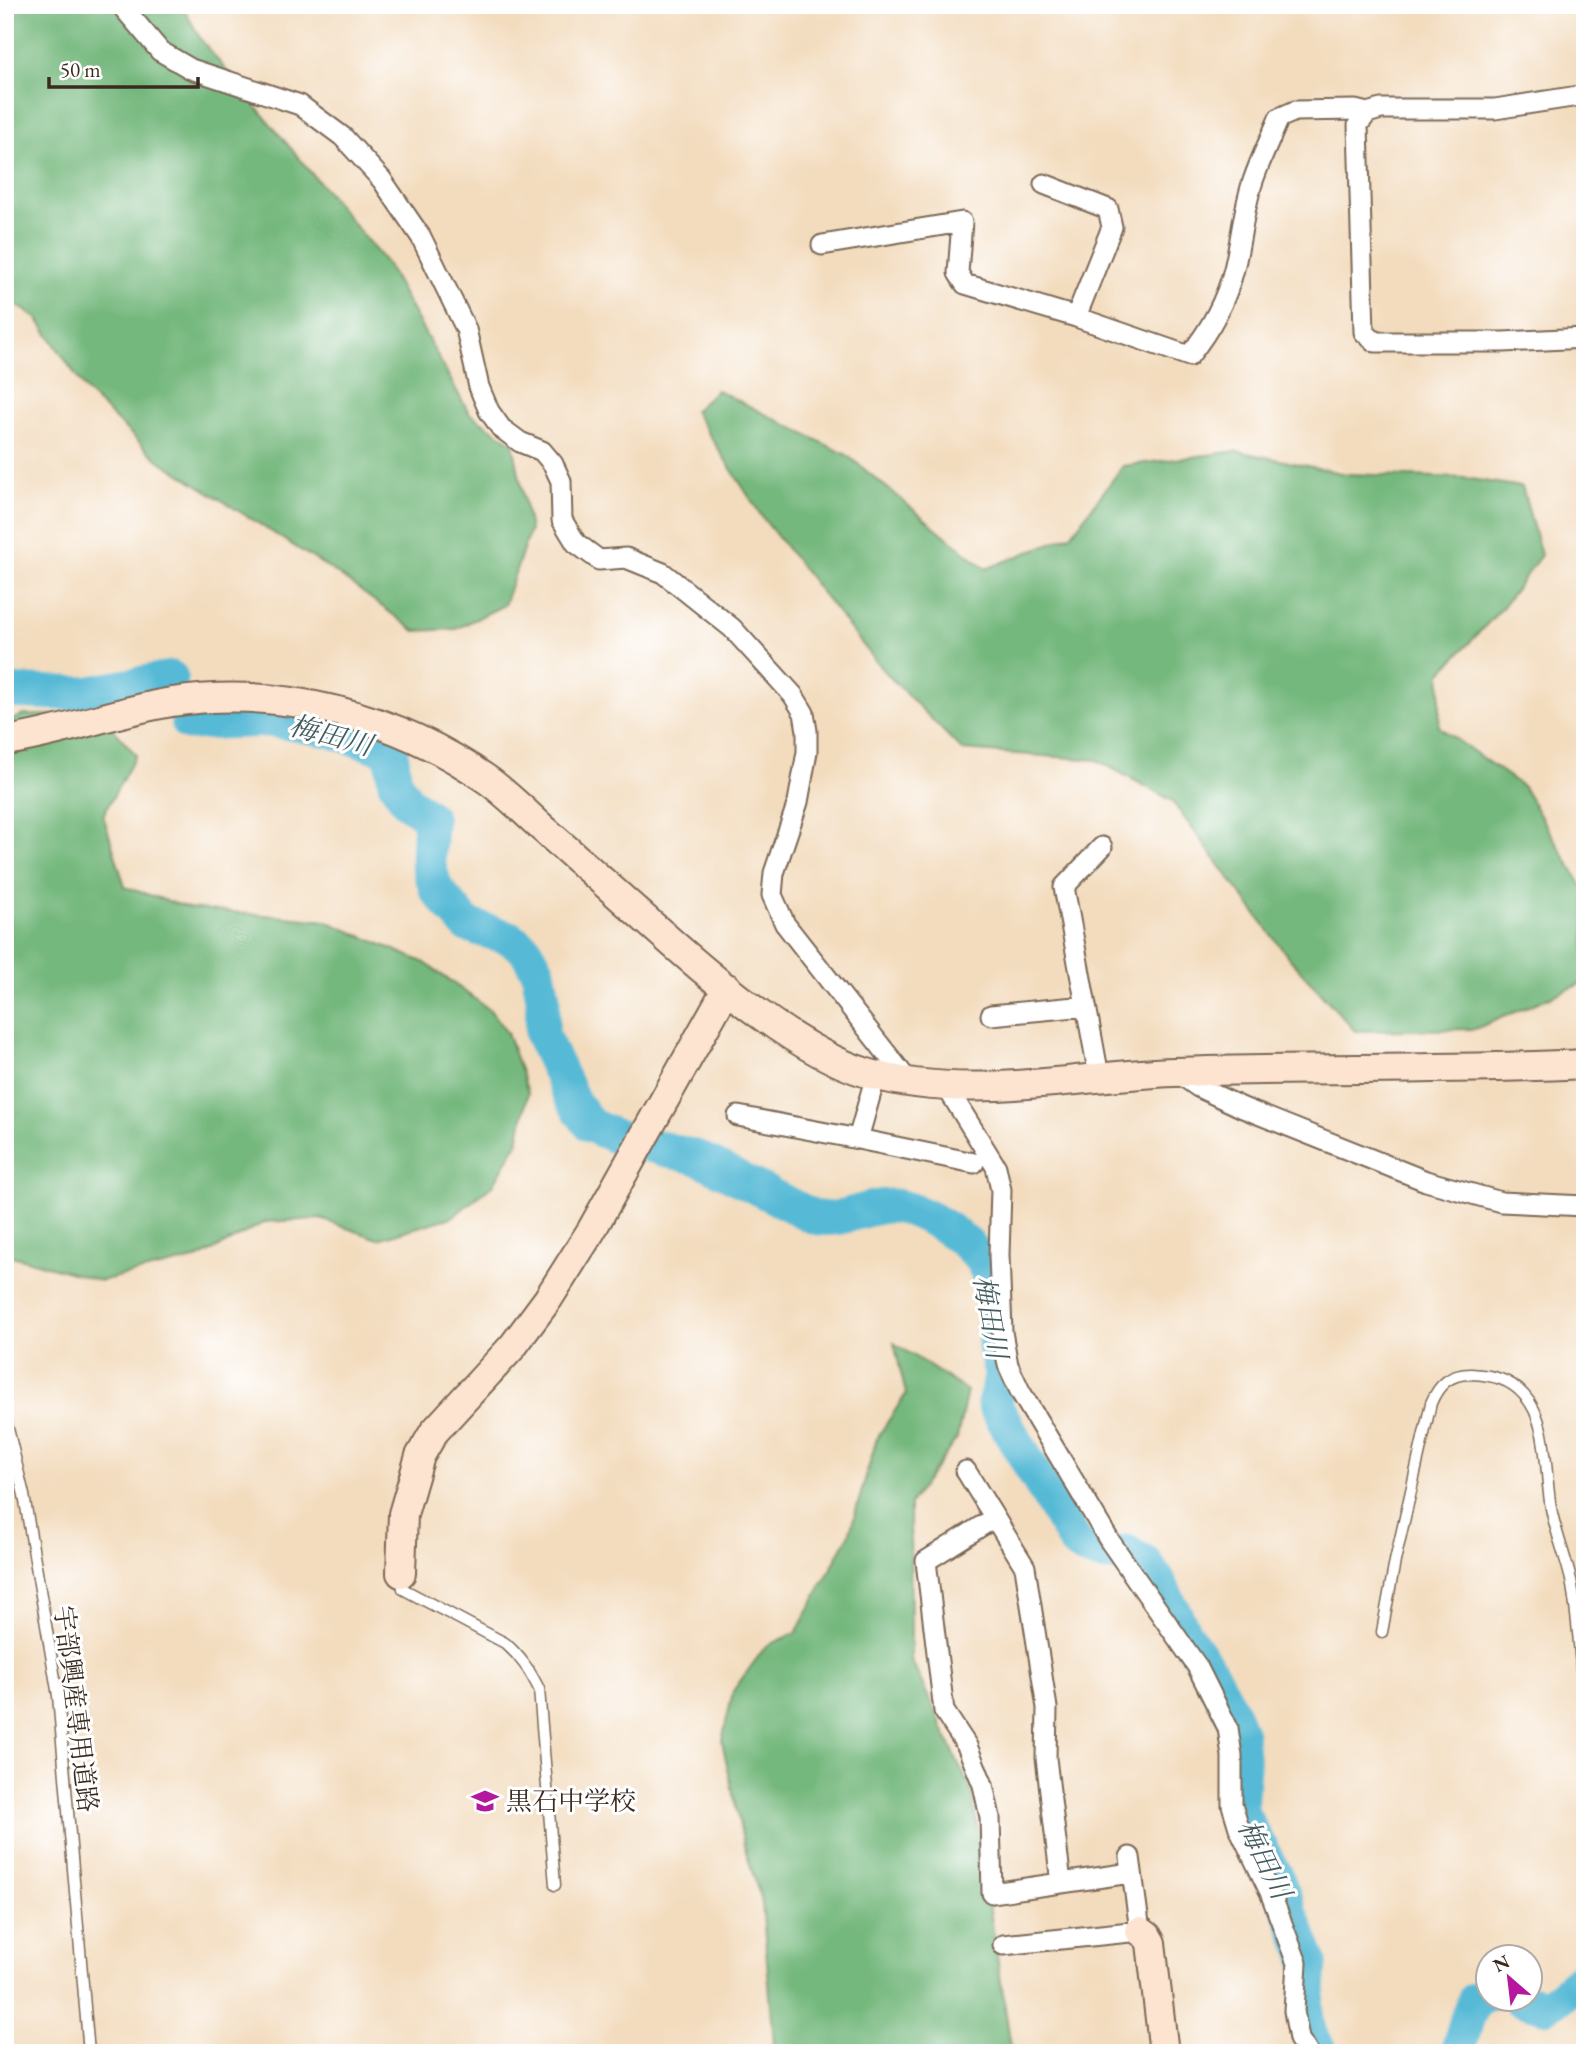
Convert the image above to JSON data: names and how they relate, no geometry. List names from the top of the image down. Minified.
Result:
{"streets":{"lane":["宇部興産専用道路"]},"water":["梅田川"],"places":{"school or university":["黒石中学校"]},"scale_bar":"50 m","north":"top left"}
